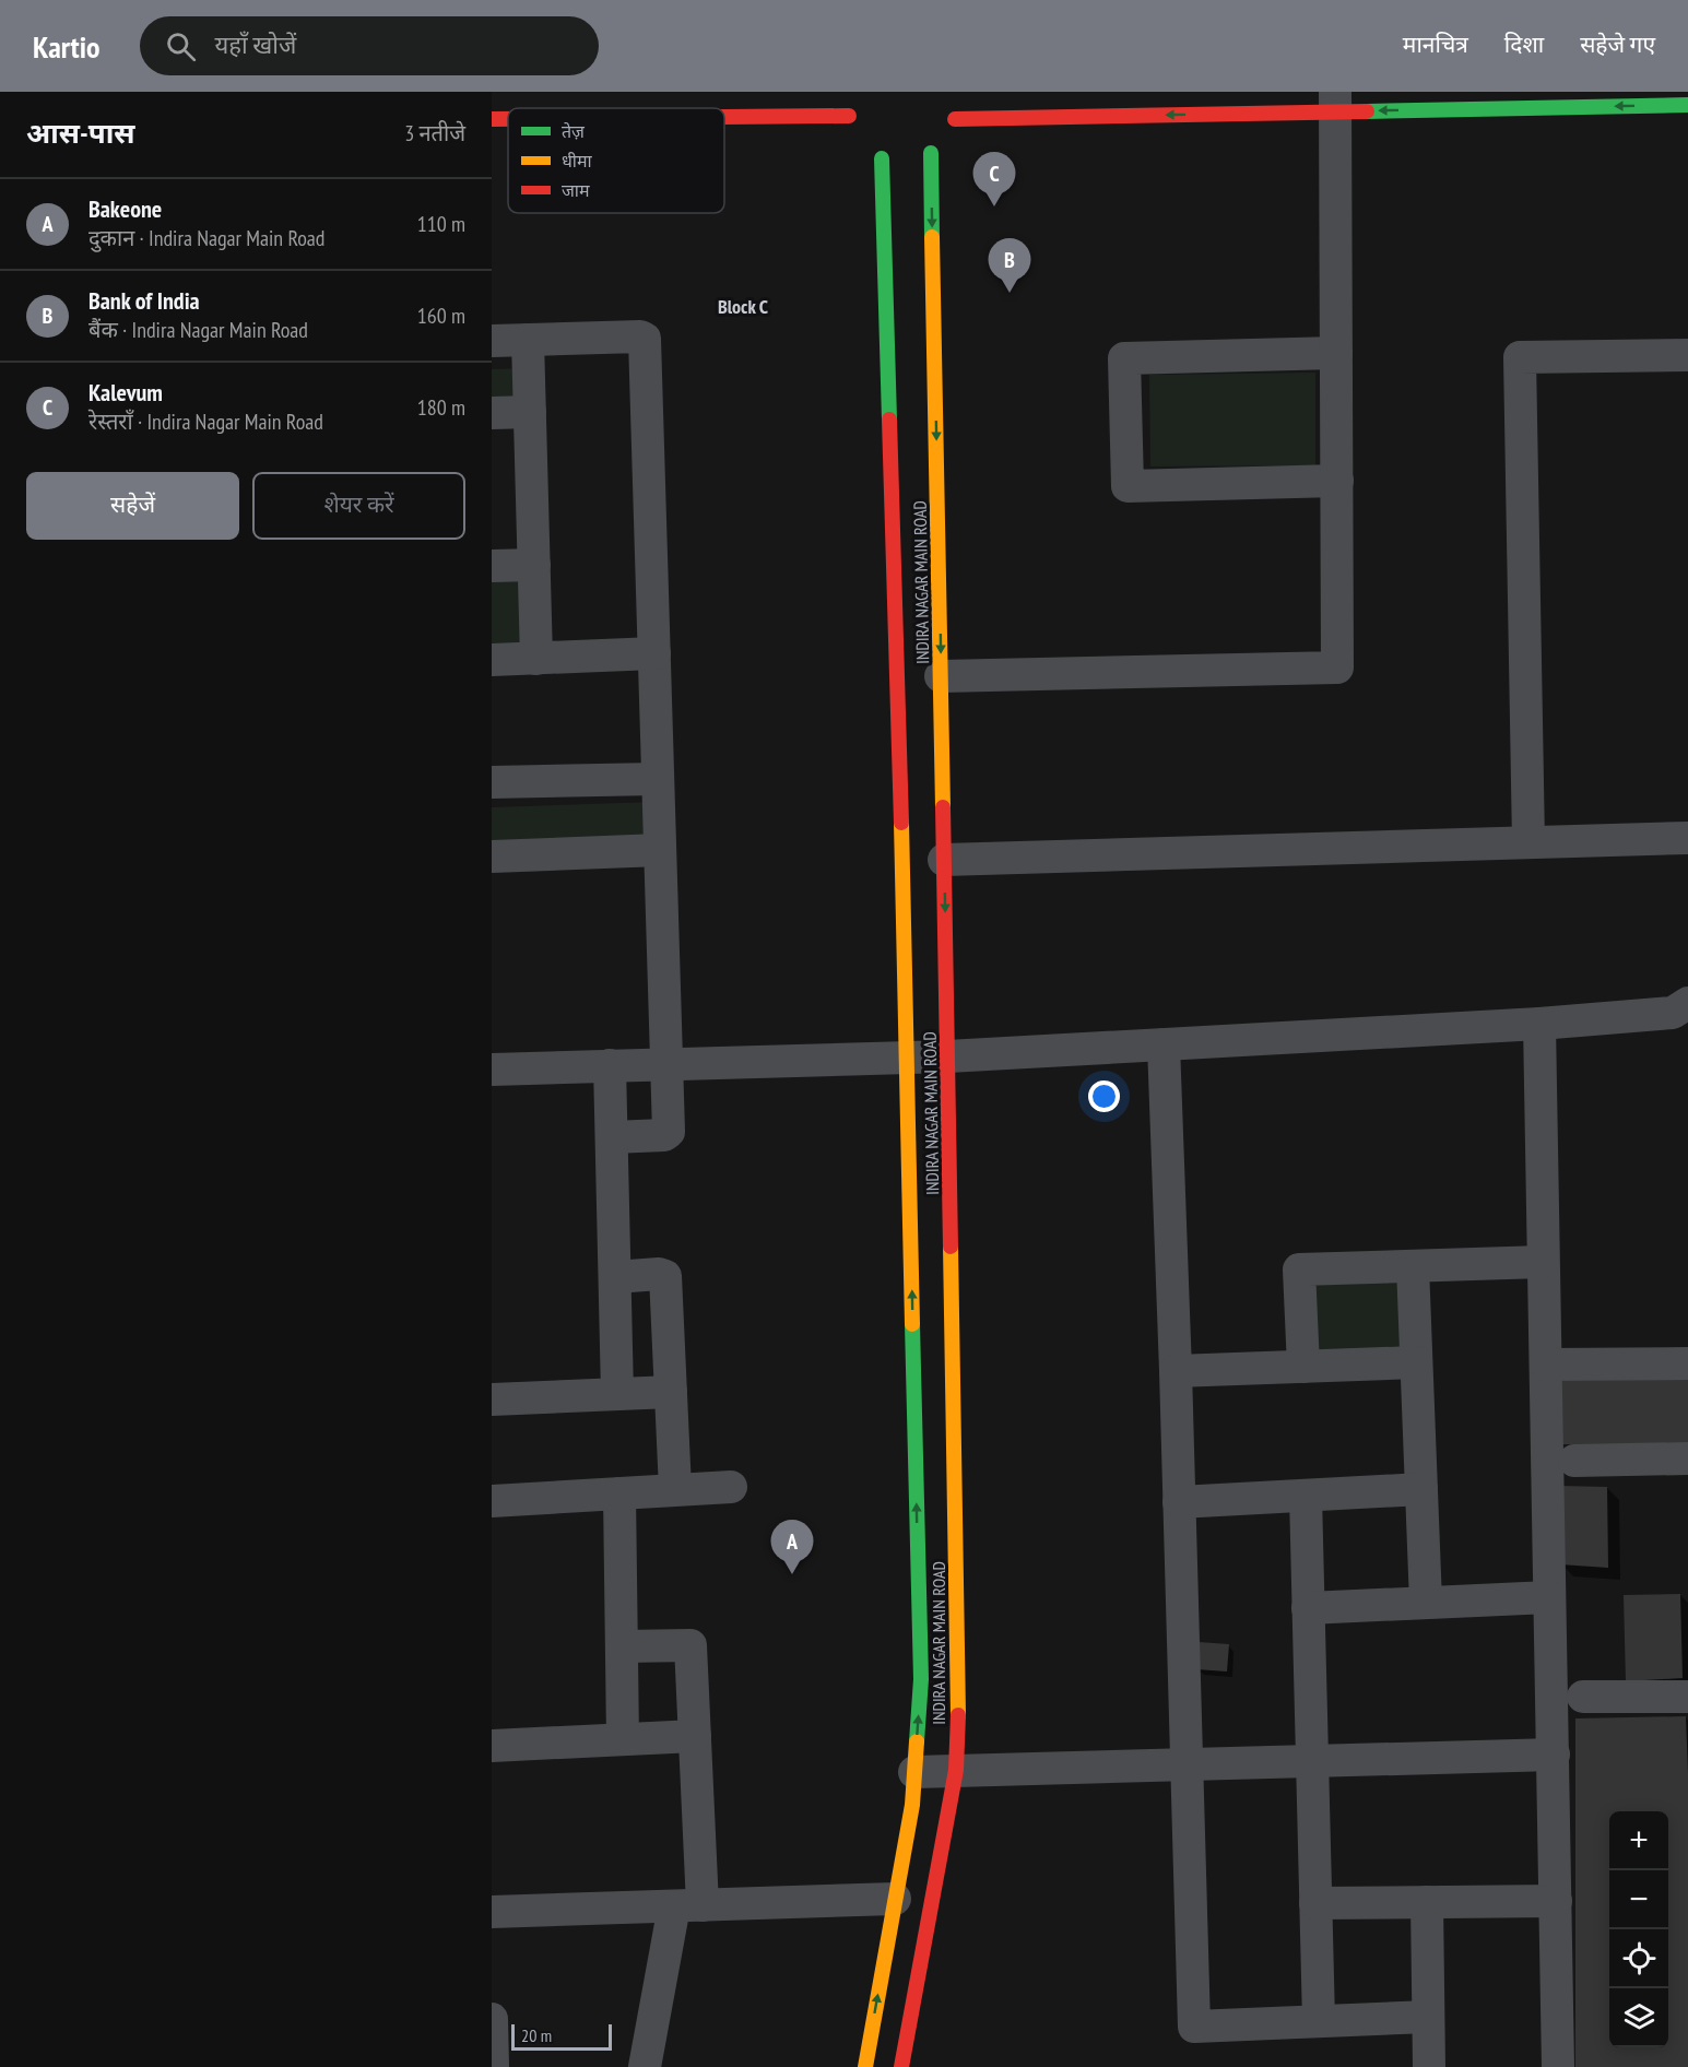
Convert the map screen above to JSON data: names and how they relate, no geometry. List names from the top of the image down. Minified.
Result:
{"streets":{"street":["INDIRA NAGAR MAIN ROAD"]},"districts":["Block C"],"legend":["तेज़","धीमा","जाम"],"scale_bar":"20 m","page":{"header":"Kartio","search":"यहाँ खोजें","nav":["मानचित्र","दिशा","सहेजे गए"],"heading":["आस-पास","3 नतीजे"],"pins":["C","B","A"],"list":[{"mark":"A","name":"Bakeone","note":"दुकान · Indira Nagar Main Road","value":"110 m"},{"mark":"B","name":"Bank of India","note":"बैंक · Indira Nagar Main Road","value":"160 m"},{"mark":"C","name":"Kalevum","note":"रेस्तराँ · Indira Nagar Main Road","value":"180 m"}],"buttons":["सहेजें","शेयर करें"],"map_buttons":["+","−"],"scale":"20 m"}}
